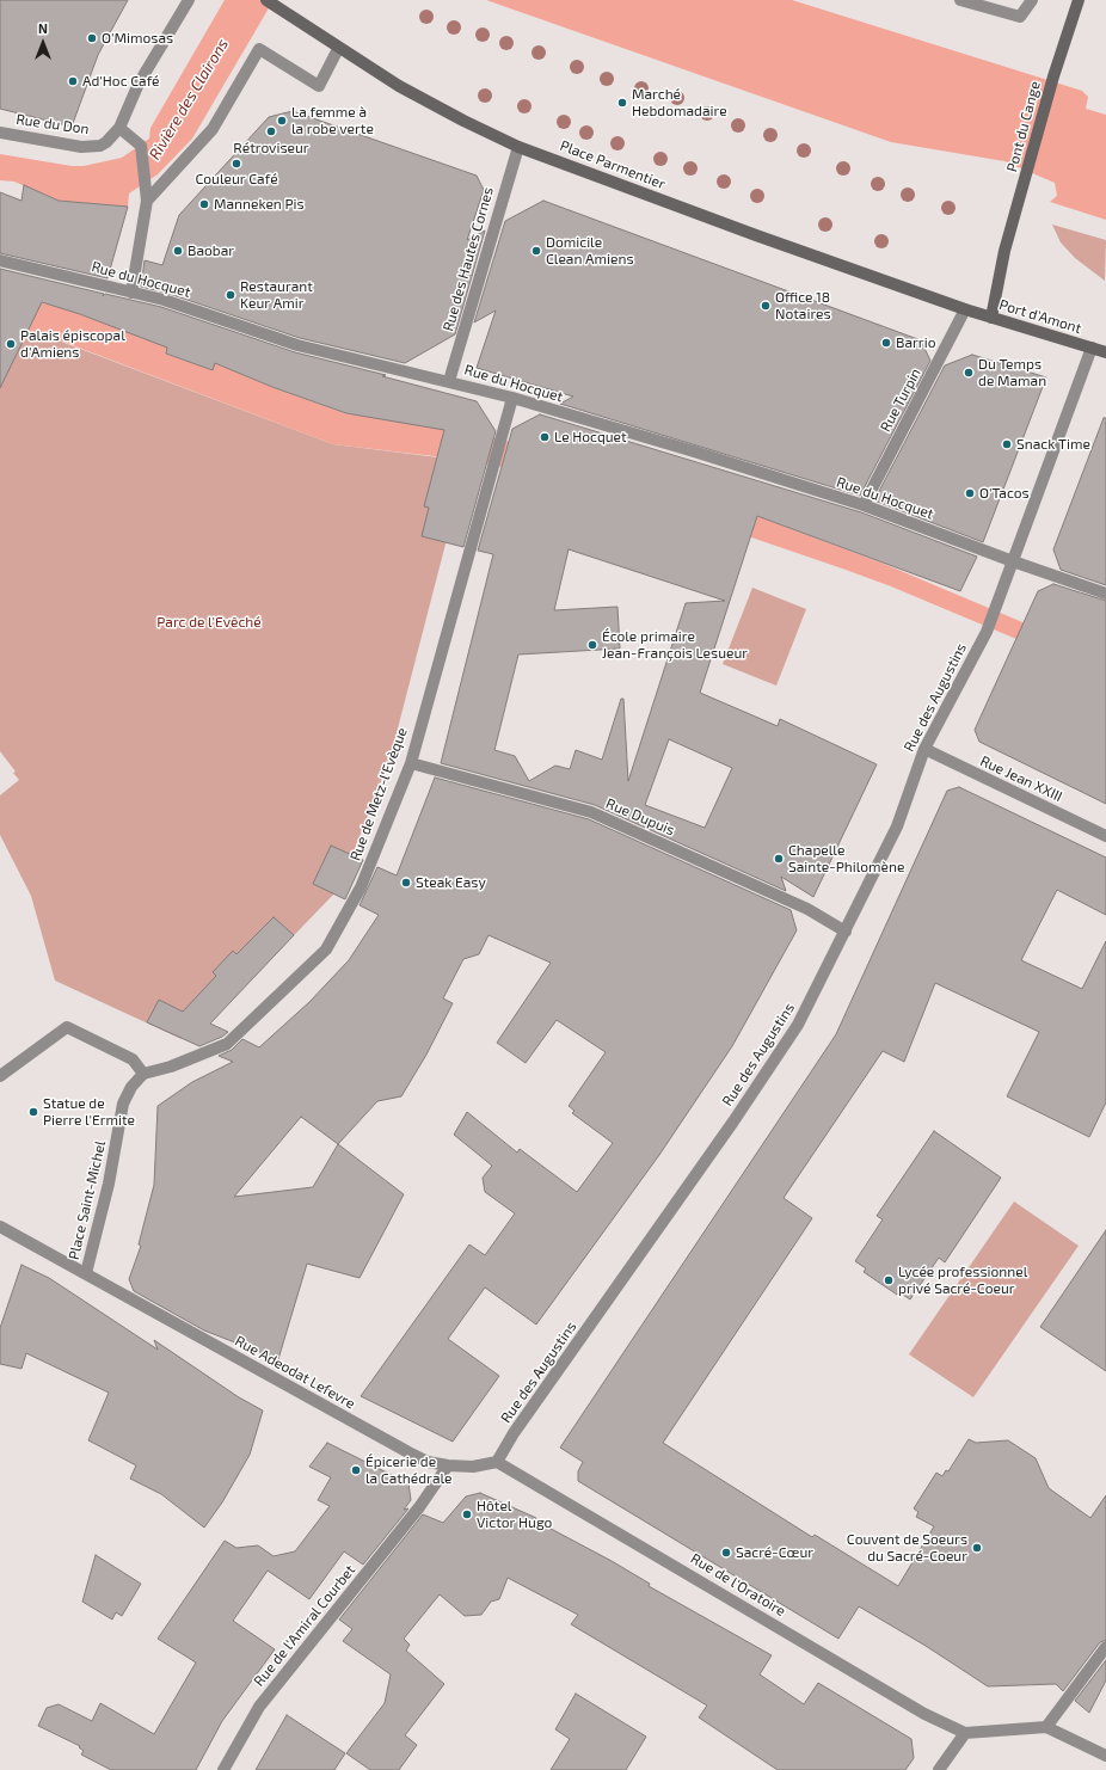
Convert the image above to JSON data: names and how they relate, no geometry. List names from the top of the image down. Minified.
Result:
{"streets":{"main road":["Pont du Cange","Place Parmentier","Port d'Amont"],"street":["Rue du Don","Rue des Hautes Cornes","Rue du Hocquet","Rue Turpin","Rue des Augustins","Rue Jean XXIII","Rue de Metz-l'Evèque","Rue Dupuis","Place Saint-Michel","Rue Adeodat Lefevre","Rue de l'Oratoire","Rue de l'Amiral Courbet"]},"crossings":[["Pont du Cange","Port d'Amont"],["Place Parmentier","Rue des Hautes Cornes"],["Place Parmentier","Port d'Amont"],["Place Parmentier","Rue Turpin"],["Rue des Hautes Cornes","Rue du Hocquet"],["Rue du Hocquet","Rue Turpin"],["Rue du Hocquet","Rue des Augustins"],["Rue du Hocquet","Rue de Metz-l'Evèque"],["Port d'Amont","Rue Turpin"],["Rue des Augustins","Rue Jean XXIII"],["Rue des Augustins","Rue Dupuis"],["Rue des Augustins","Rue Adeodat Lefevre"],["Rue des Augustins","Rue de l'Oratoire"],["Rue de Metz-l'Evèque","Rue Dupuis"],["Rue de Metz-l'Evèque","Place Saint-Michel"],["Place Saint-Michel","Rue Adeodat Lefevre"],["Rue Adeodat Lefevre","Rue de l'Oratoire"],["Rue Adeodat Lefevre","Rue de l'Amiral Courbet"]],"water":["Rivière des Clairons"],"parks":["Parc de l'Evêché"],"places":["O'Mimosas","Ad'Hoc Café","Marché Hebdomadaire","La femme à la robe verte","Rétroviseur","Couleur Café","Manneken Pis","Baobar","Domicile Clean Amiens","Restaurant Keur Amir","Office 18 Notaires","Barrio","Palais épiscopal d'Amiens","Du Temps de Maman","Le Hocquet","Snack Time","O'Tacos","École primaire Jean-François Lesueur","Chapelle Sainte-Philomène","Steak Easy","Statue de Pierre l'Ermite","Lycée professionnel privé Sacré-Coeur","Épicerie de la Cathédrale","Hôtel Victor Hugo","Couvent de Soeurs du Sacré-Coeur","Sacré-Cœur"],"north":"top"}
